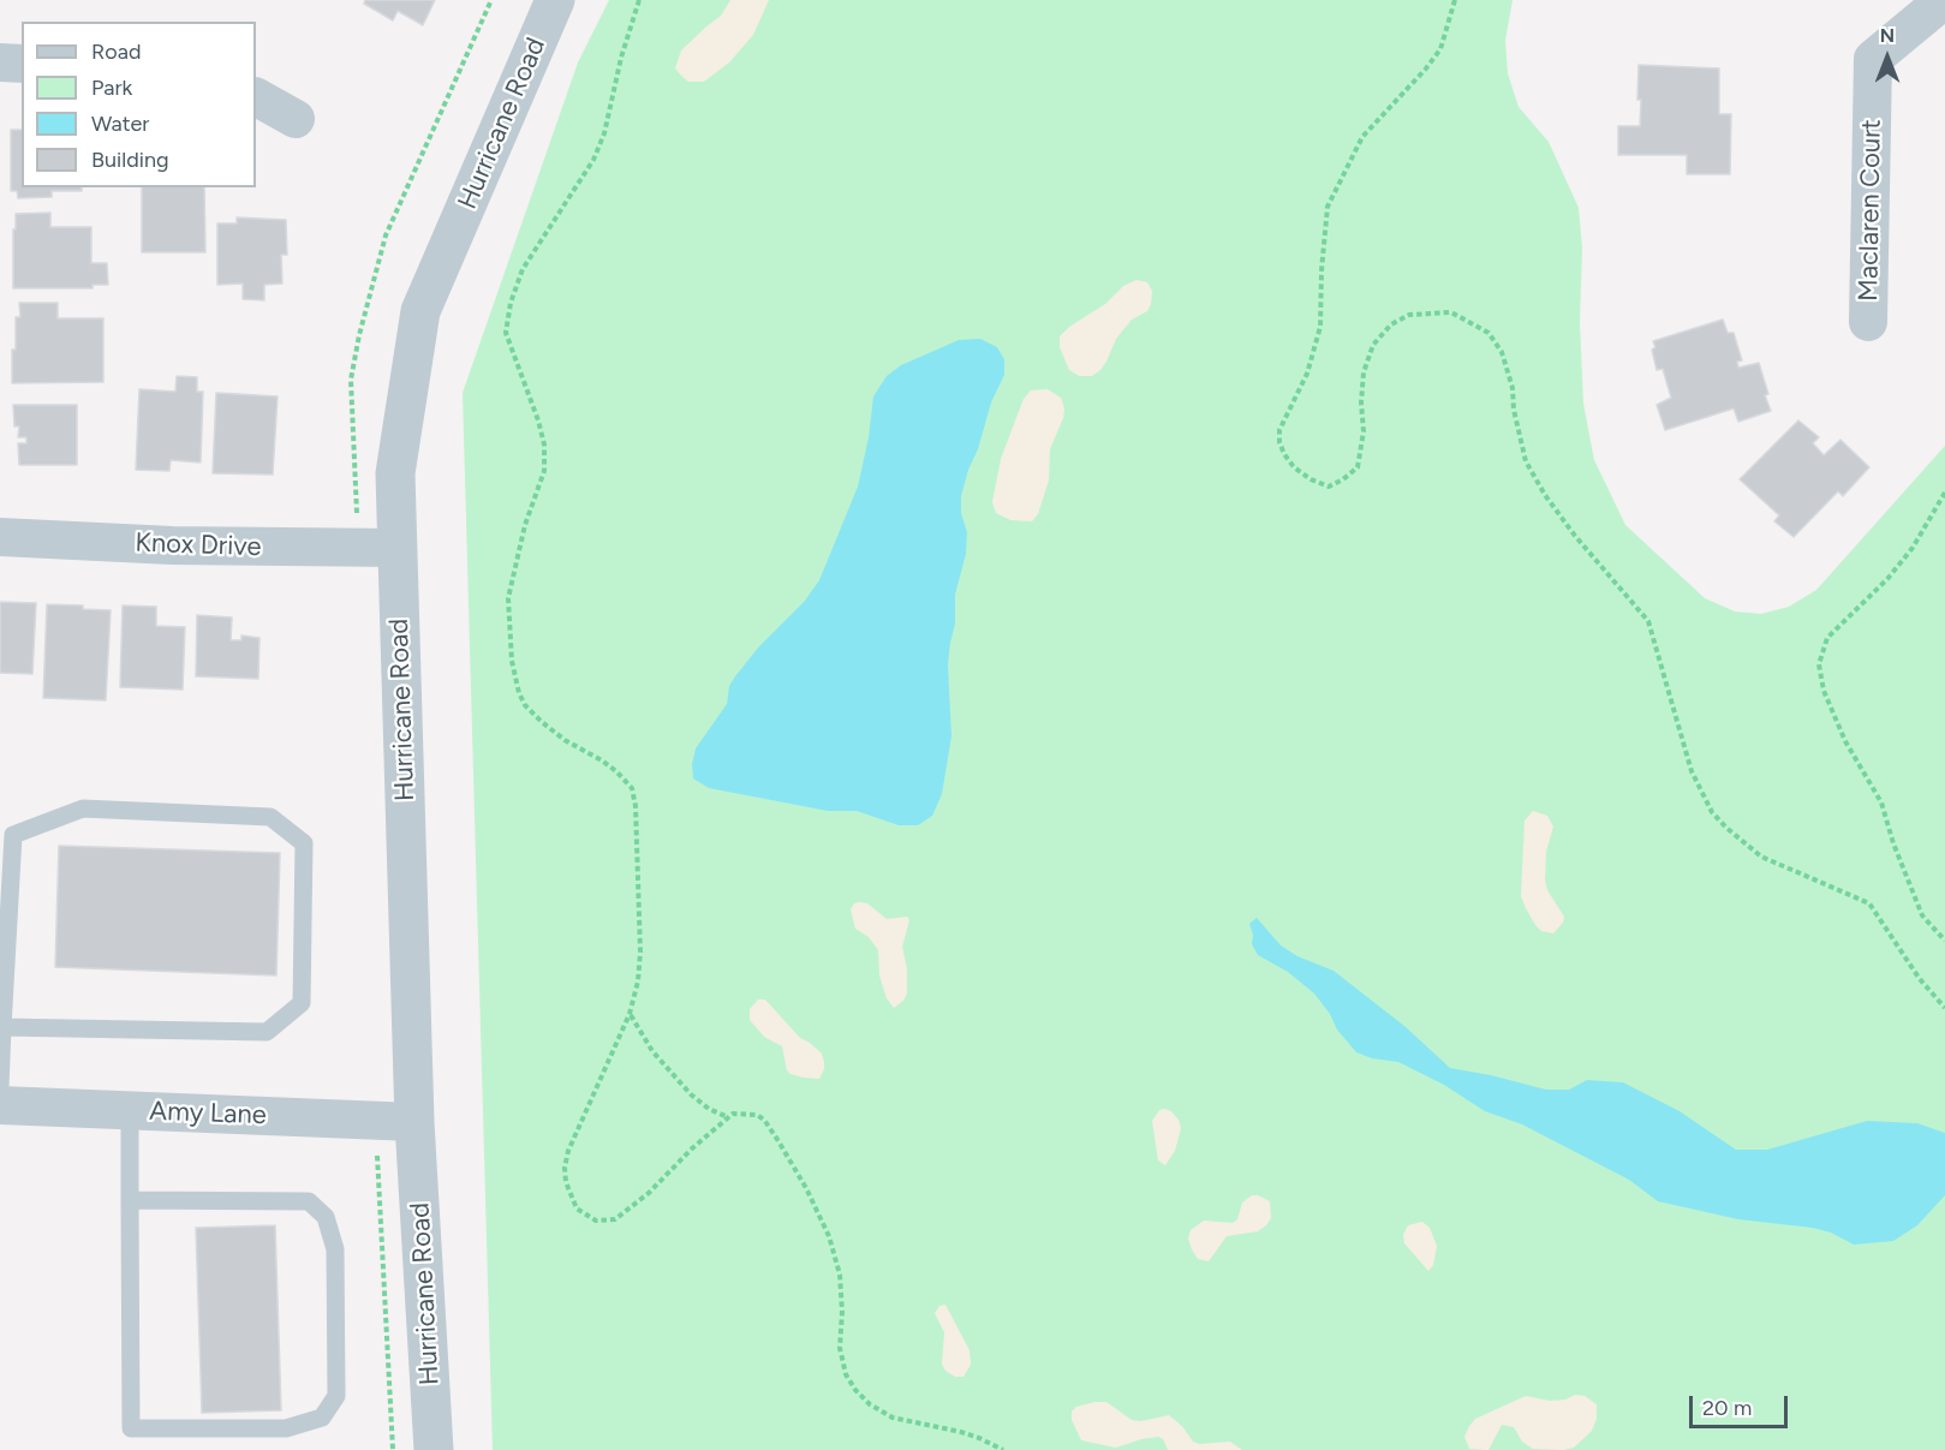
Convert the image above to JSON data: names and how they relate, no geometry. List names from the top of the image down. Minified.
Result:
{"streets":{"street":["Hurricane Road","Maclaren Court","Knox Drive","Amy Lane"]},"crossings":[["Hurricane Road","Knox Drive"],["Hurricane Road","Amy Lane"]],"legend":["Road","Park","Water","Building"],"scale_bar":"20 m","north":"top"}
